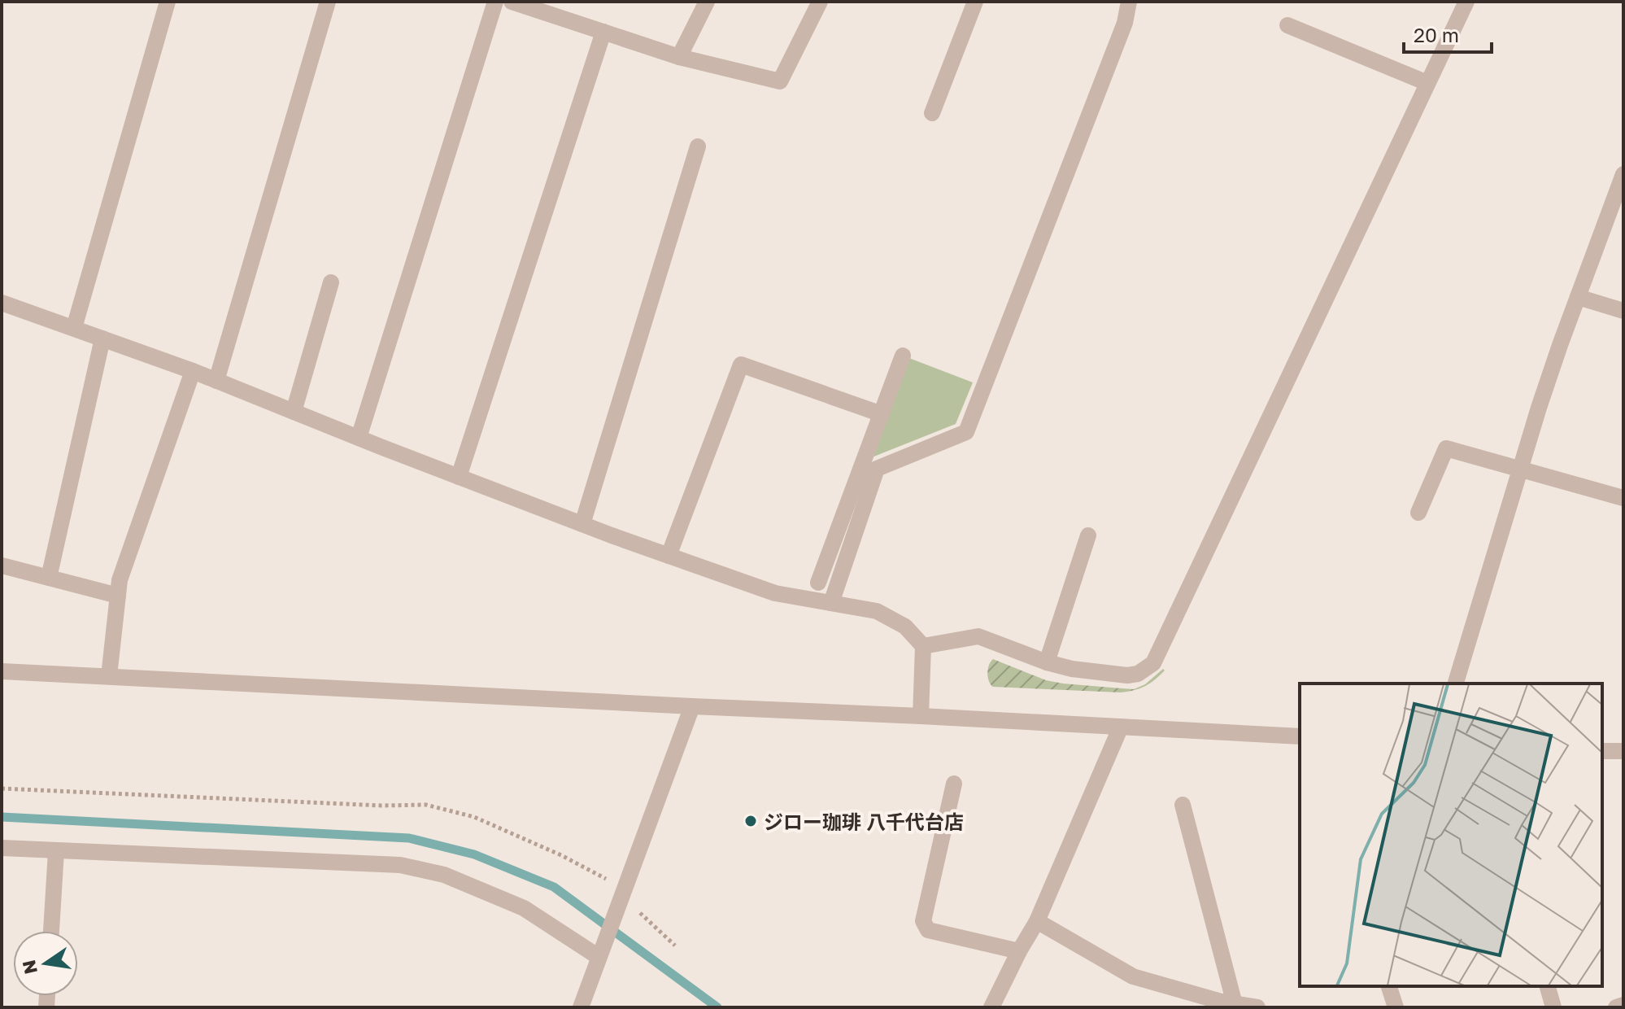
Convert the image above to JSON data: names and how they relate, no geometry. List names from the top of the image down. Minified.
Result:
{"places":["ジロー珈琲 八千代台店"],"scale_bar":"20 m","north":"left"}
